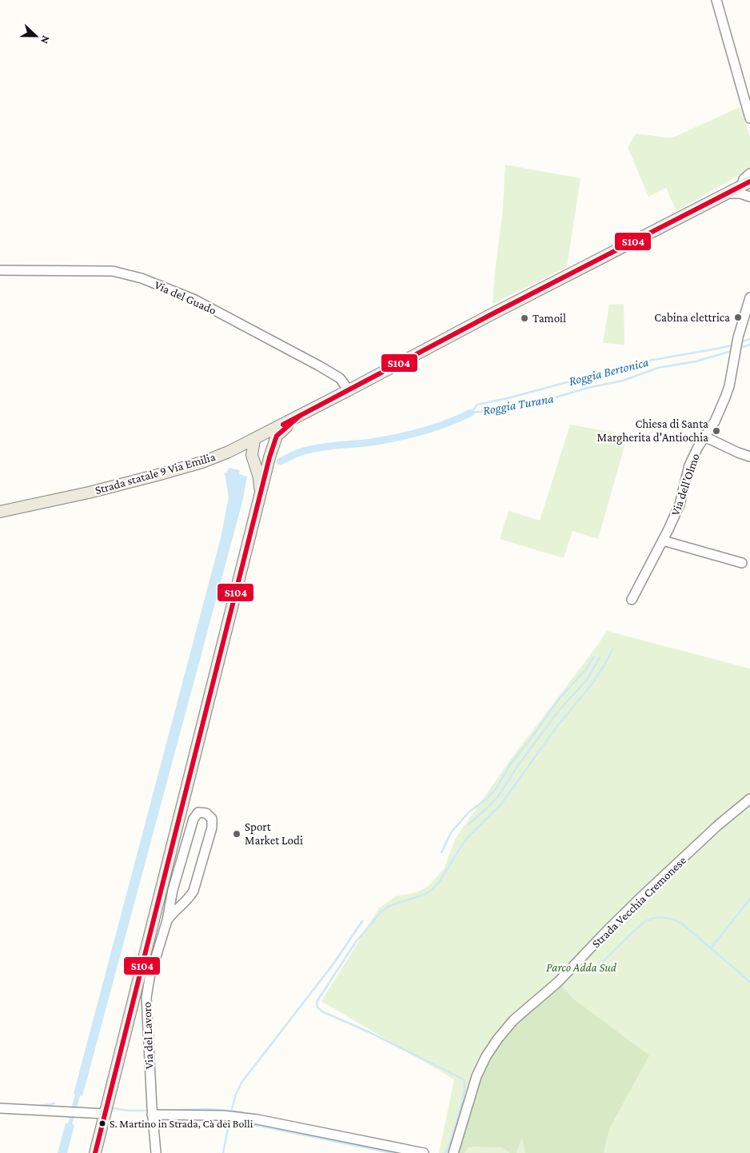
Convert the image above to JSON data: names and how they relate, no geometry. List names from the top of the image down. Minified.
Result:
{"streets":{"main road":["Strada statale 9 Via Emilia"],"street":["Via del Guado","Via dell’Olmo","Strada Vecchia Cremonese","Via del Lavoro"]},"crossings":[["Via del Guado","Strada statale 9 Via Emilia"]],"water":["Roggia Bertonica","Roggia Turana"],"parks":["Parco Adda Sud"],"places":["Cabina elettrica","Tamoil","Chiesa di Santa Margherita d'Antiochia","Sport Market Lodi","S. Martino in Strada, Cà dei Bolli"],"lines":["transit line S104"],"north":"right"}
